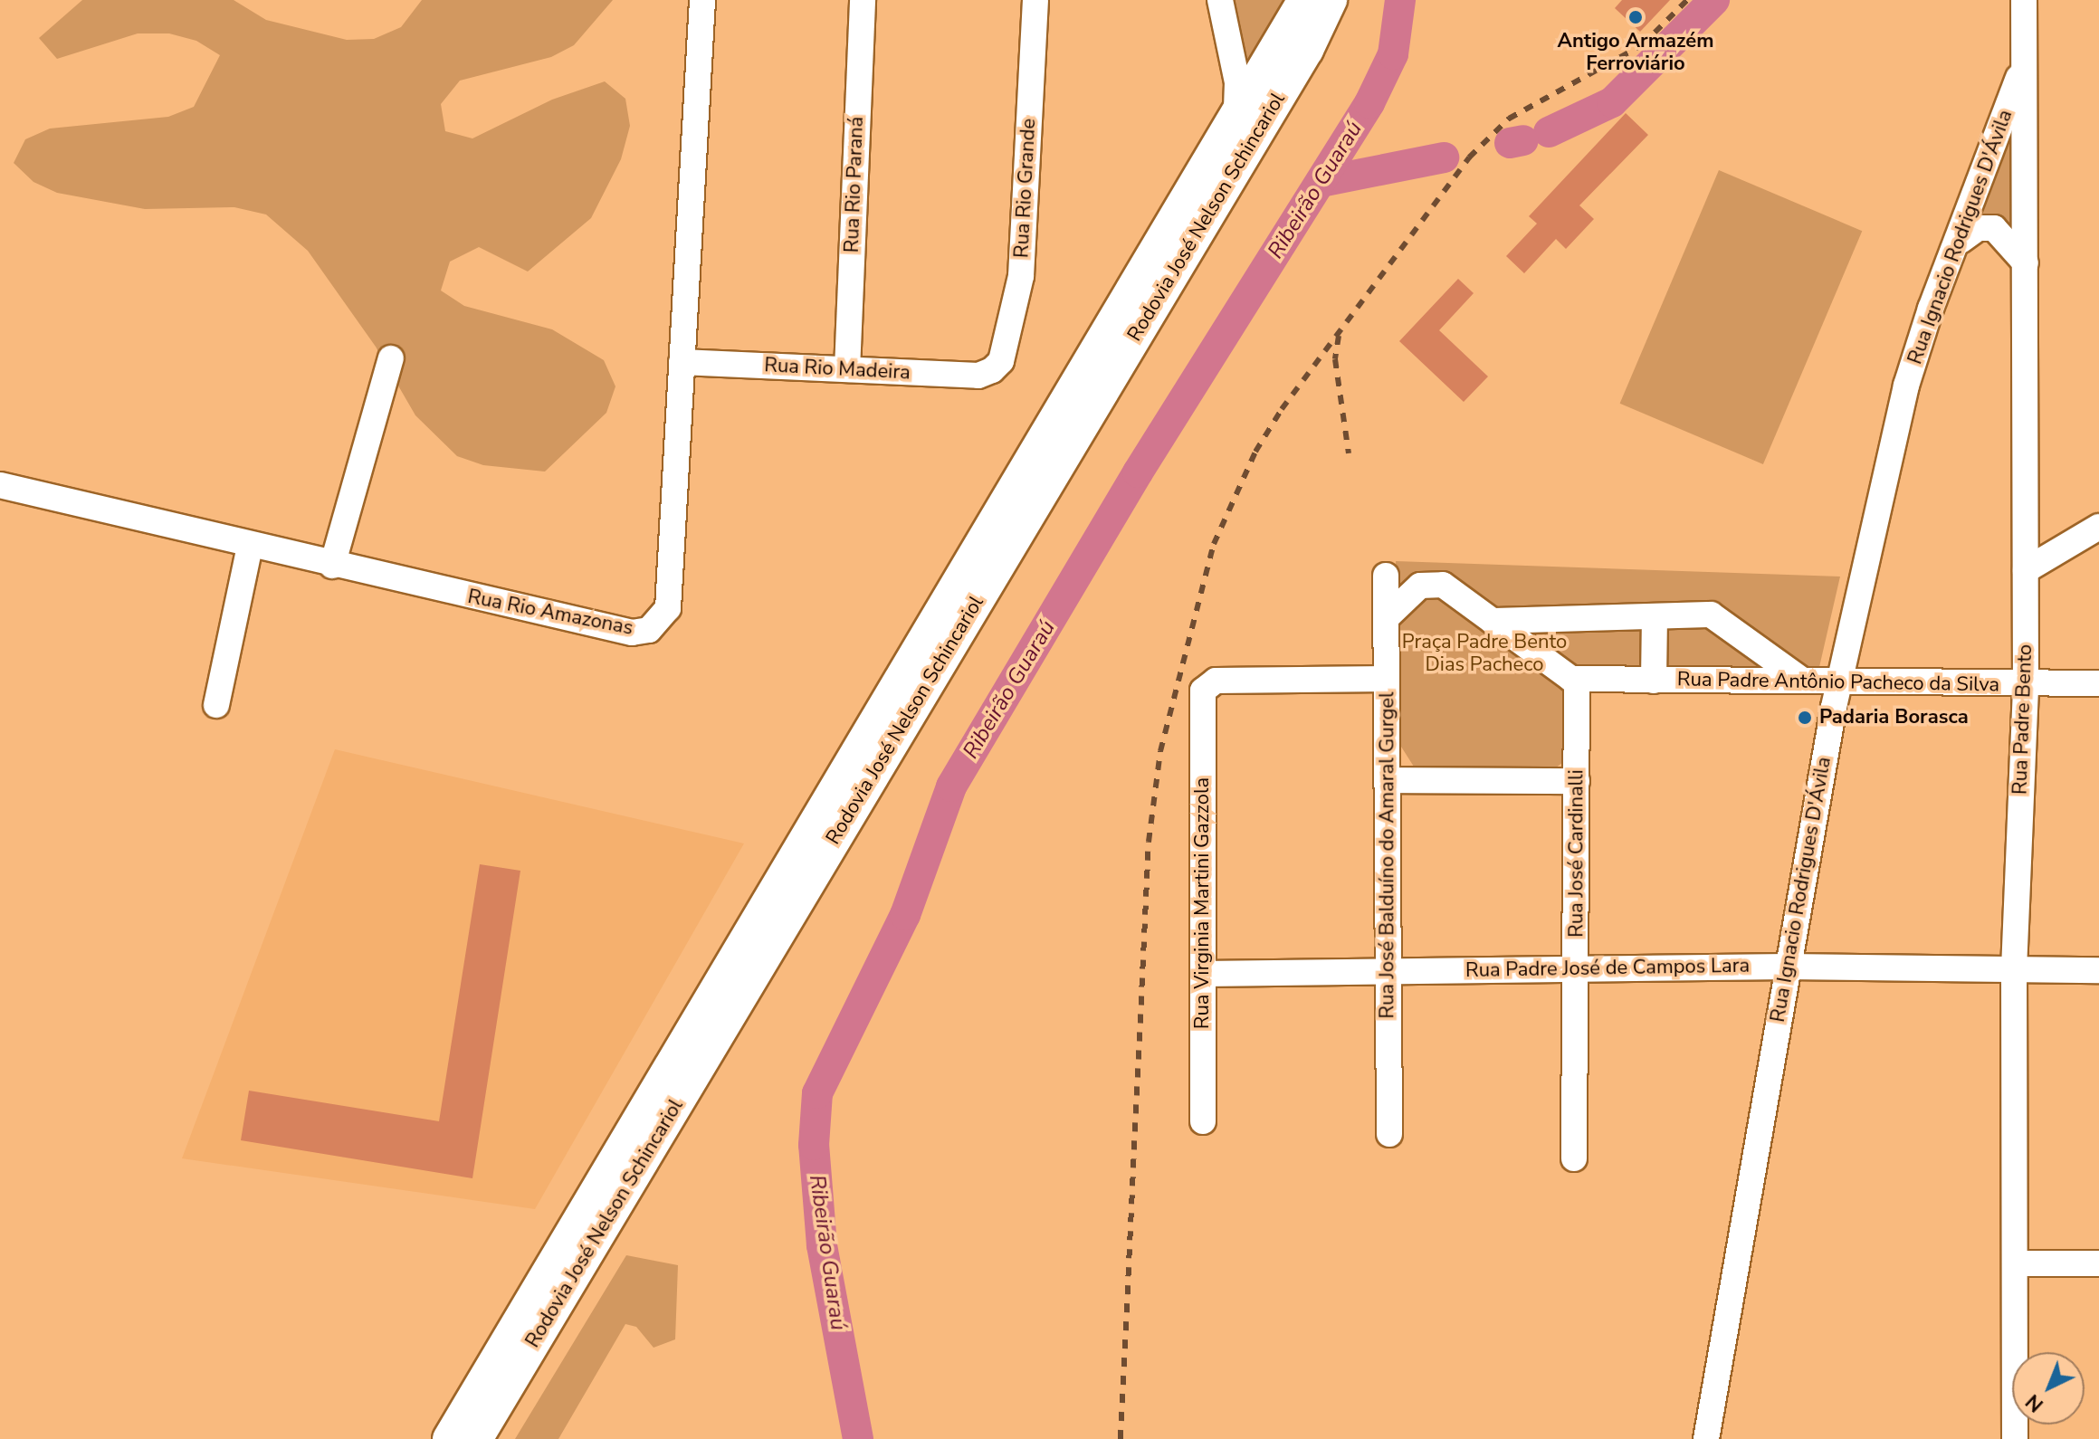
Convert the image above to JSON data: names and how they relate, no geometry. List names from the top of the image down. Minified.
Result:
{"streets":{"main road":["Rodovia José Nelson Schincariol"],"street":["Rua Rio Paraná","Rua Rio Grande","Rua Ignacio Rodrigues D'Ávila","Rua Rio Madeira","Rua Rio Amazonas","Rua Padre Antônio Pacheco da Silva","Rua Padre Bento","Rua José Cardinalli","Rua José Balduíno do Amaral Gurgel","Rua Virginia Martini Gazzola","Rua Padre José de Campos Lara"]},"crossings":[["Rua Rio Paraná","Rua Rio Madeira"],["Rua Rio Grande","Rua Rio Madeira"],["Rua Ignacio Rodrigues D'Ávila","Rua Padre Antônio Pacheco da Silva"],["Rua Ignacio Rodrigues D'Ávila","Rua Padre Bento"],["Rua Ignacio Rodrigues D'Ávila","Rua Padre José de Campos Lara"],["Rua Rio Madeira","Rua Rio Amazonas"],["Rua Padre Antônio Pacheco da Silva","Rua Padre Bento"],["Rua Padre Antônio Pacheco da Silva","Rua José Cardinalli"],["Rua Padre Bento","Rua Padre José de Campos Lara"],["Rua José Cardinalli","Rua Padre José de Campos Lara"],["Rua José Balduíno do Amaral Gurgel","Rua Virginia Martini Gazzola"],["Rua José Balduíno do Amaral Gurgel","Rua Padre José de Campos Lara"],["Rua Virginia Martini Gazzola","Rua Padre José de Campos Lara"]],"water":["Ribeirão Guaraú"],"parks":["Praça Padre Bento Dias Pacheco"],"places":["Antigo Armazém Ferroviário","Padaria Borasca"],"north":"bottom left"}
